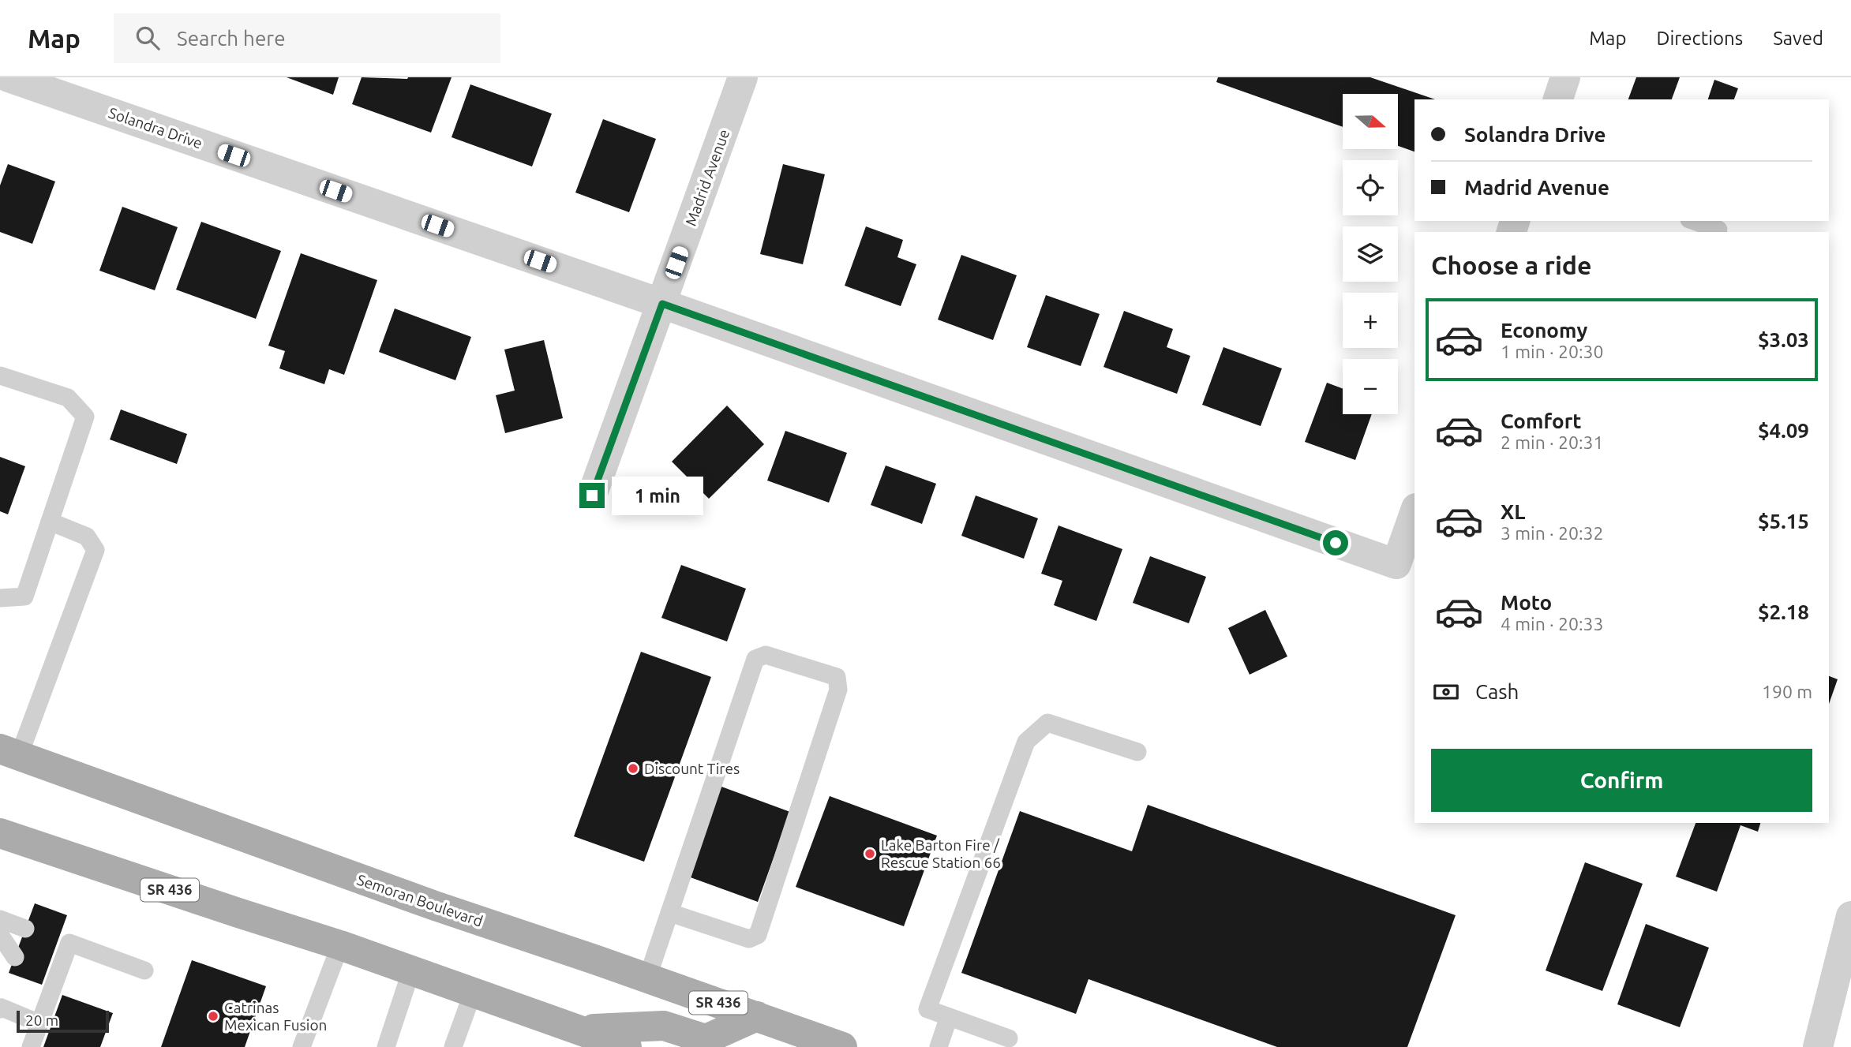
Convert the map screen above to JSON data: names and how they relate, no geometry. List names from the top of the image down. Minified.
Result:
{"streets":{"main road":["SR 436","Semoran Boulevard"],"street":["Solandra Drive","Madrid Avenue"]},"crossings":[["Solandra Drive","Madrid Avenue"]],"places":["Discount Tires","Lake Barton Fire / Rescue Station 66","Catrinas Mexican Fusion"],"scale_bar":"20 m","north":"right","page":{"header":"Map","search":"Search here","nav":["Map","Directions","Saved"],"map_buttons":["+","−"],"banner":["Solandra Drive","Madrid Avenue"],"heading":"Choose a ride","list":[{"name":"Economy","note":"1 min · 20:30","value":"$3.03"},{"name":"Comfort","note":"2 min · 20:31","value":"$4.09"},{"name":"XL","note":"3 min · 20:32","value":"$5.15"},{"name":"Moto","note":"4 min · 20:33","value":"$2.18"}],"bubble":"1 min","pay":["Cash","190 m"],"buttons":"Confirm","scale":"20 m"}}
